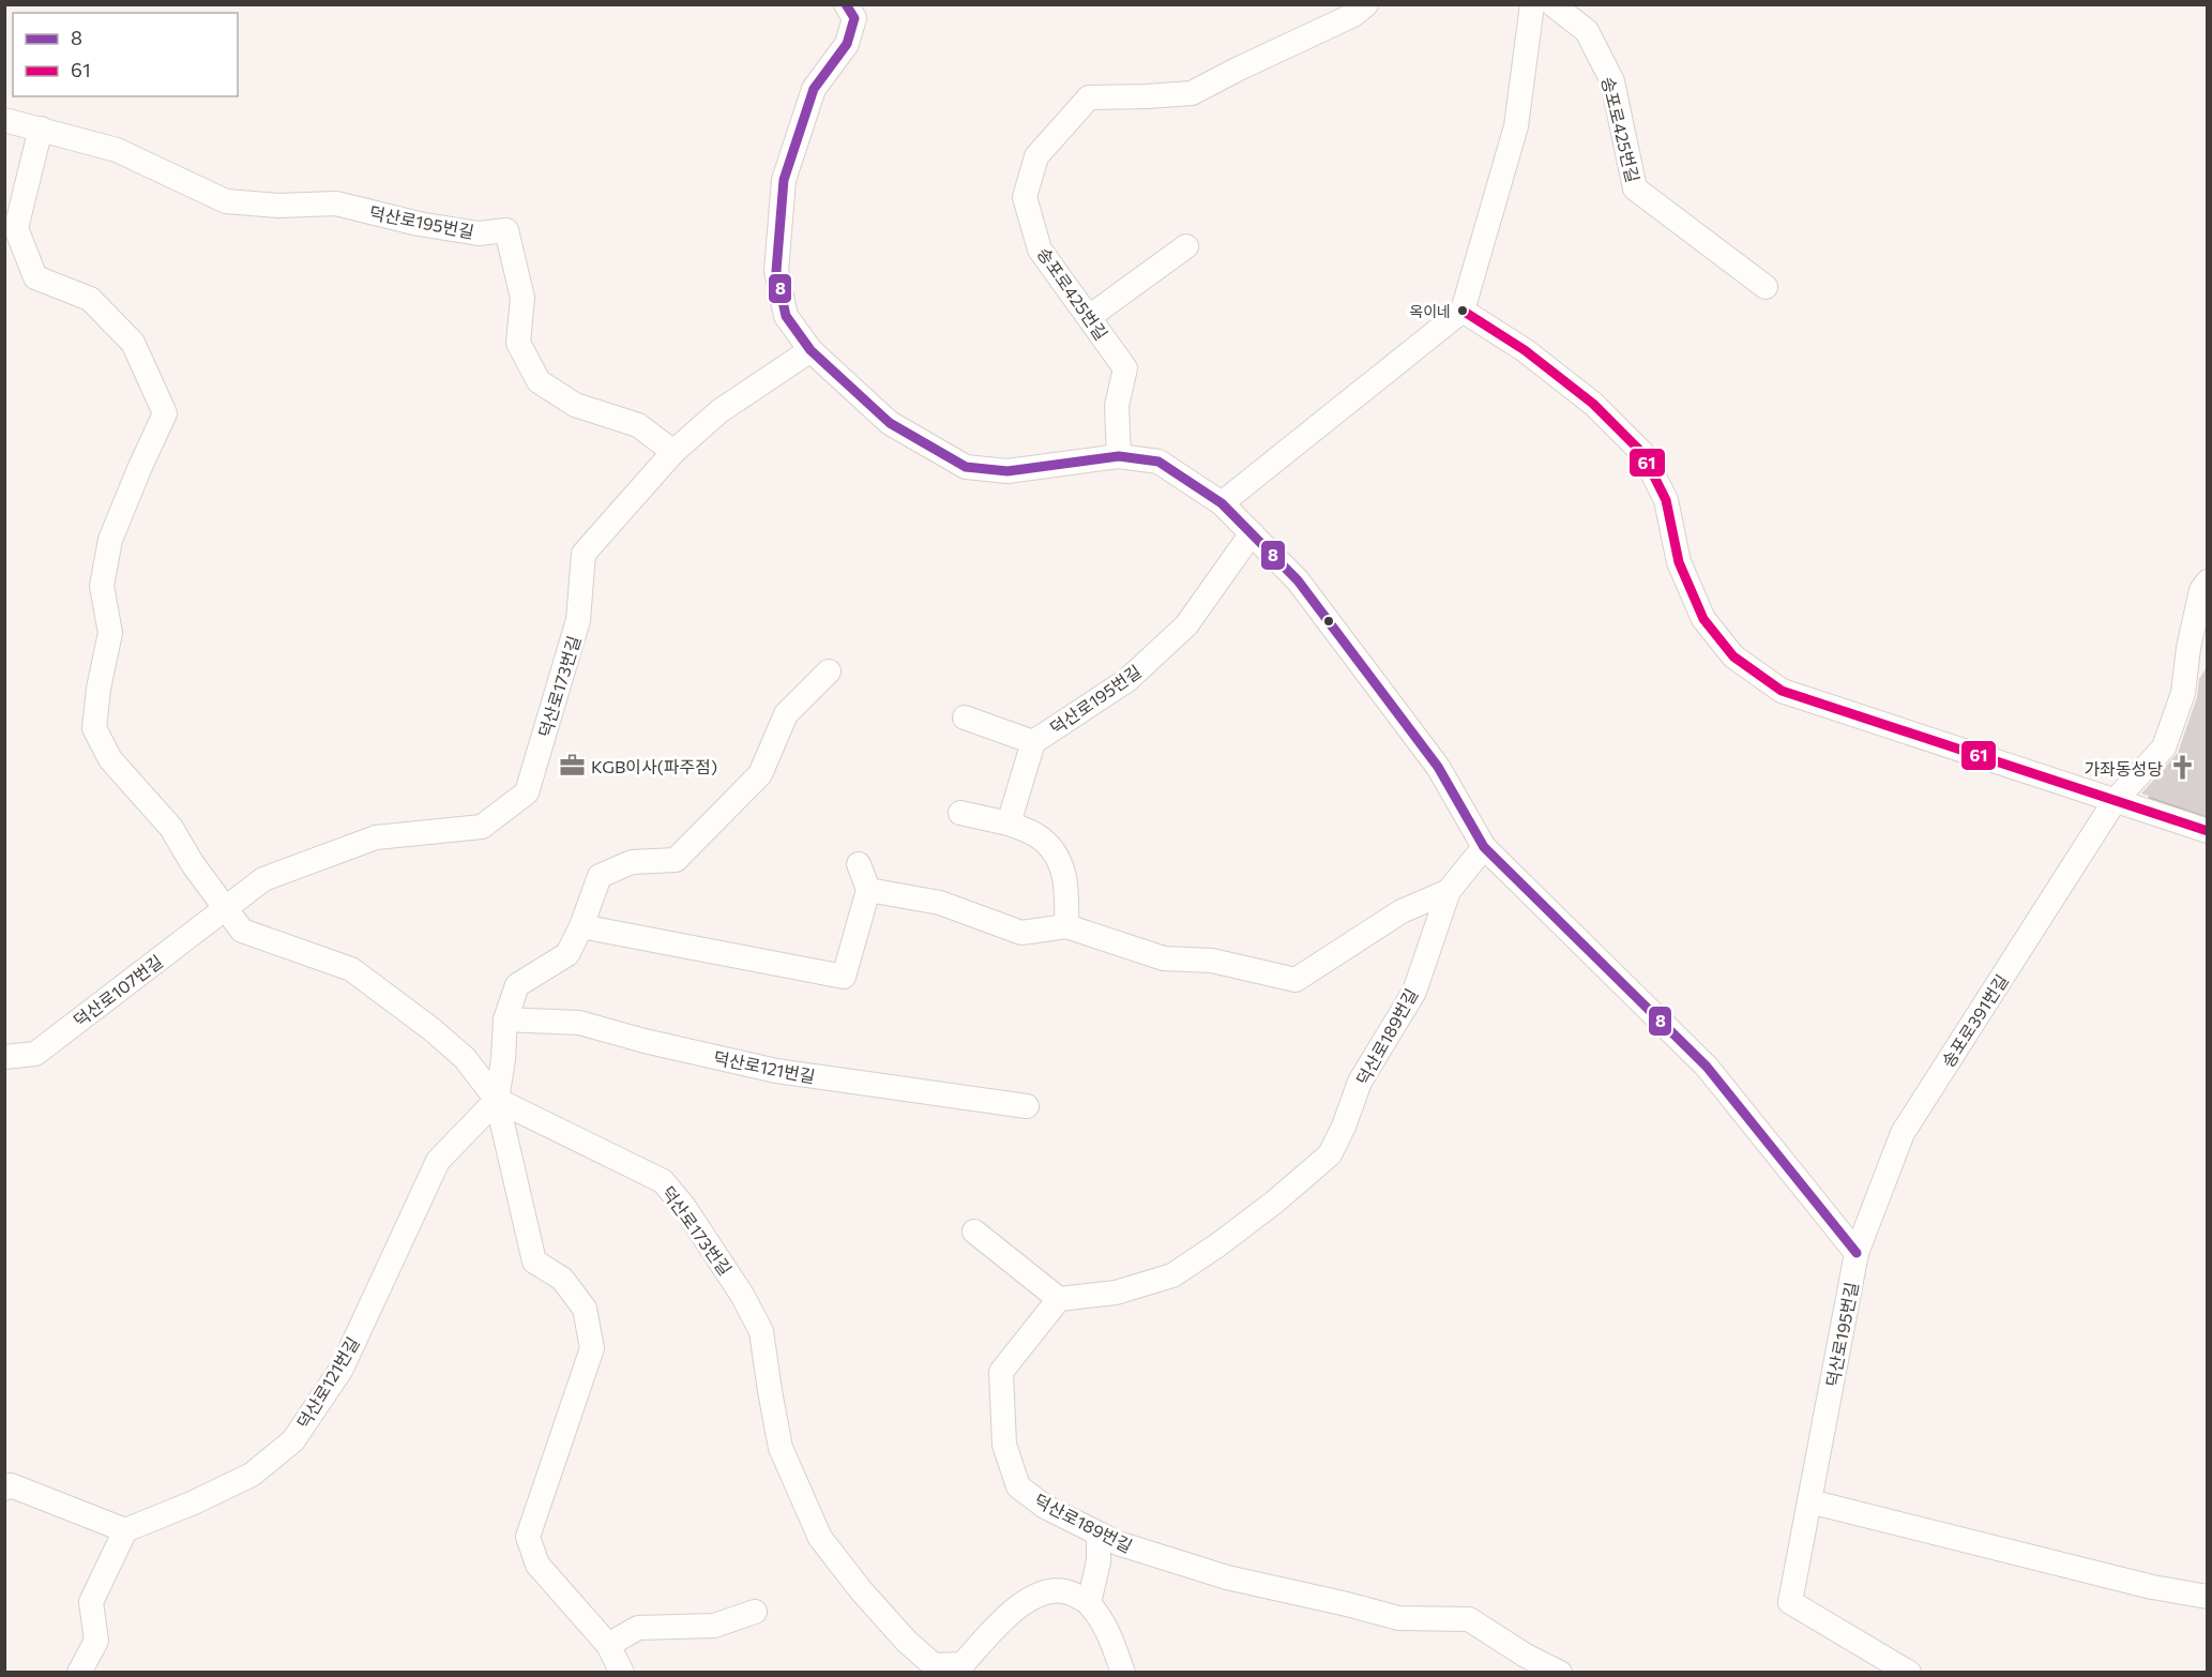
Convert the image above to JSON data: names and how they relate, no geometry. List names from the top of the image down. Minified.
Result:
{"streets":{"street":["송포로425번길","덕산로195번길","덕산로173번길","덕산로107번길","송포로391번길","덕산로189번길","덕산로121번길"]},"crossings":[["덕산로195번길","덕산로173번길"],["덕산로195번길","송포로391번길"],["덕산로173번길","덕산로107번길"],["덕산로173번길","덕산로121번길"]],"places":{"other":["옥이네"],"office":["KGB이사(파주점)"],"church":["가좌동성당"]},"lines":["transit line 8","transit line 61"],"legend":["8","61"]}
